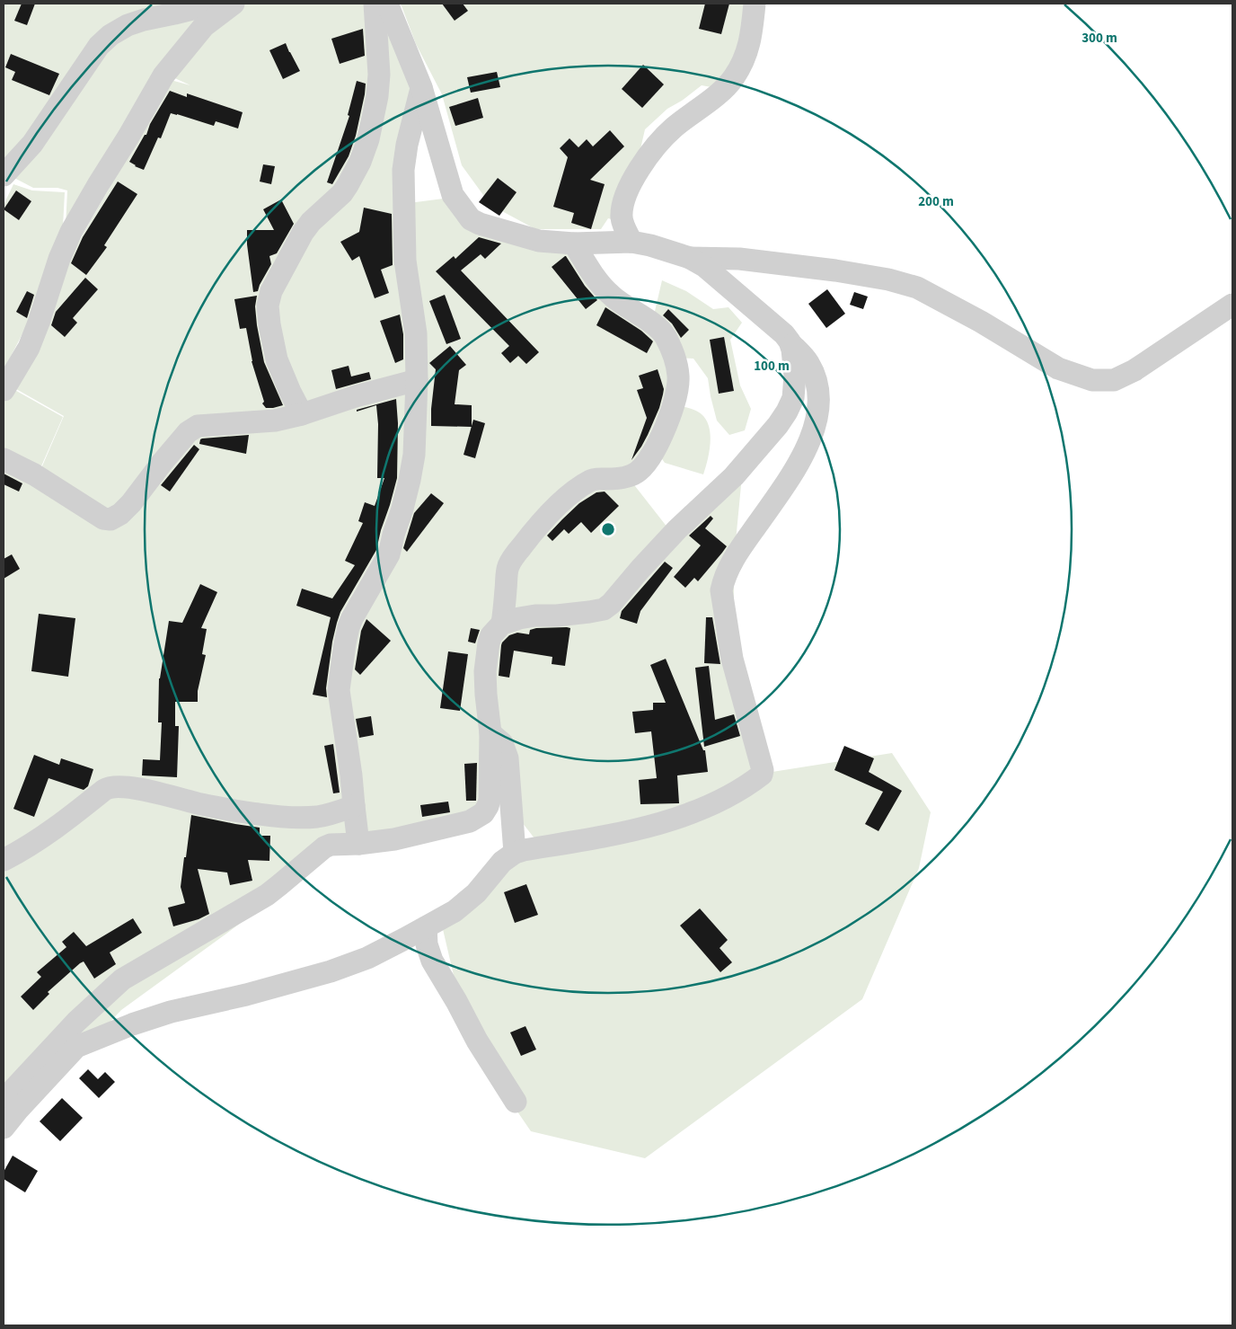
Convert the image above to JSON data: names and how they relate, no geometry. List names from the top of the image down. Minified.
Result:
{"rings":["300 m","200 m","100 m"]}
